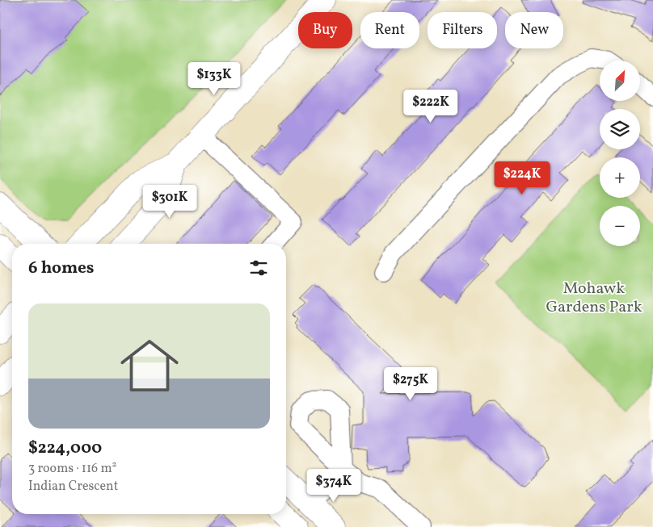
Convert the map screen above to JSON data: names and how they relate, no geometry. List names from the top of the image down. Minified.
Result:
{"parks":["Mohawk Gardens Park"],"north":"top right","page":{"chip":["Buy","Rent","Filters","New"],"map_buttons":["+","−"],"price":["$133K","$222K","$224K","$301K","$275K","$374K"],"heading":"6 homes","list":[{"name":"$224,000","note":"3 rooms · 116 m² · Indian Crescent"}]}}
